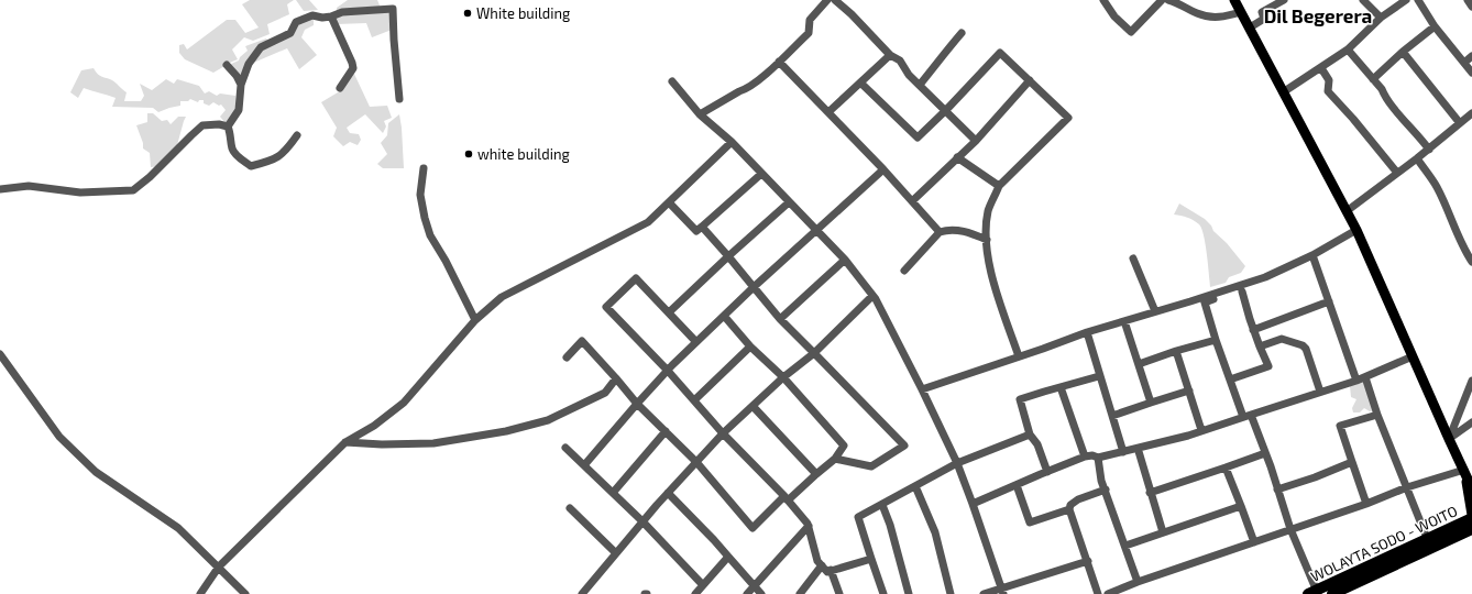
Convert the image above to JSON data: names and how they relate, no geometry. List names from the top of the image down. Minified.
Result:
{"streets":{"highway":["WOLAYTA SODO - WOITO"]},"districts":["Dil Begerera"],"places":["White building","white building"]}
